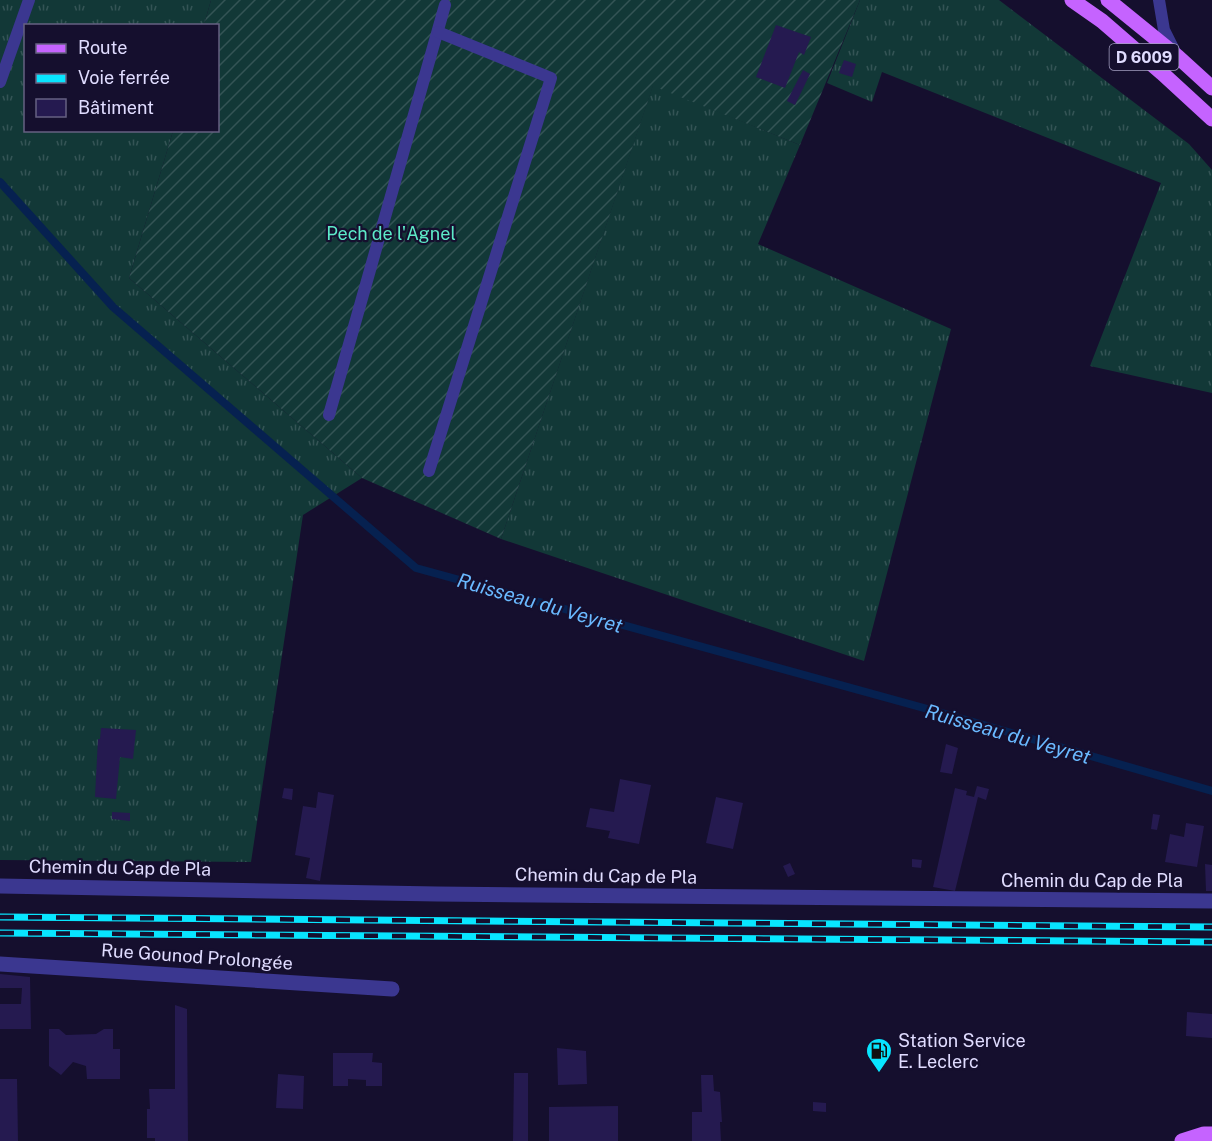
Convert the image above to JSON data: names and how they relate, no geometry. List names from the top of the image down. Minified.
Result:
{"streets":{"main road":["D 6009"],"street":["Chemin du Cap de Pla","Rue Gounod Prolongée"]},"water":["Ruisseau du Veyret"],"parks":["Pech de l'Agnel"],"places":{"fuel station":["Station Service E. Leclerc"]},"legend":["Route","Voie ferrée","Bâtiment"]}
